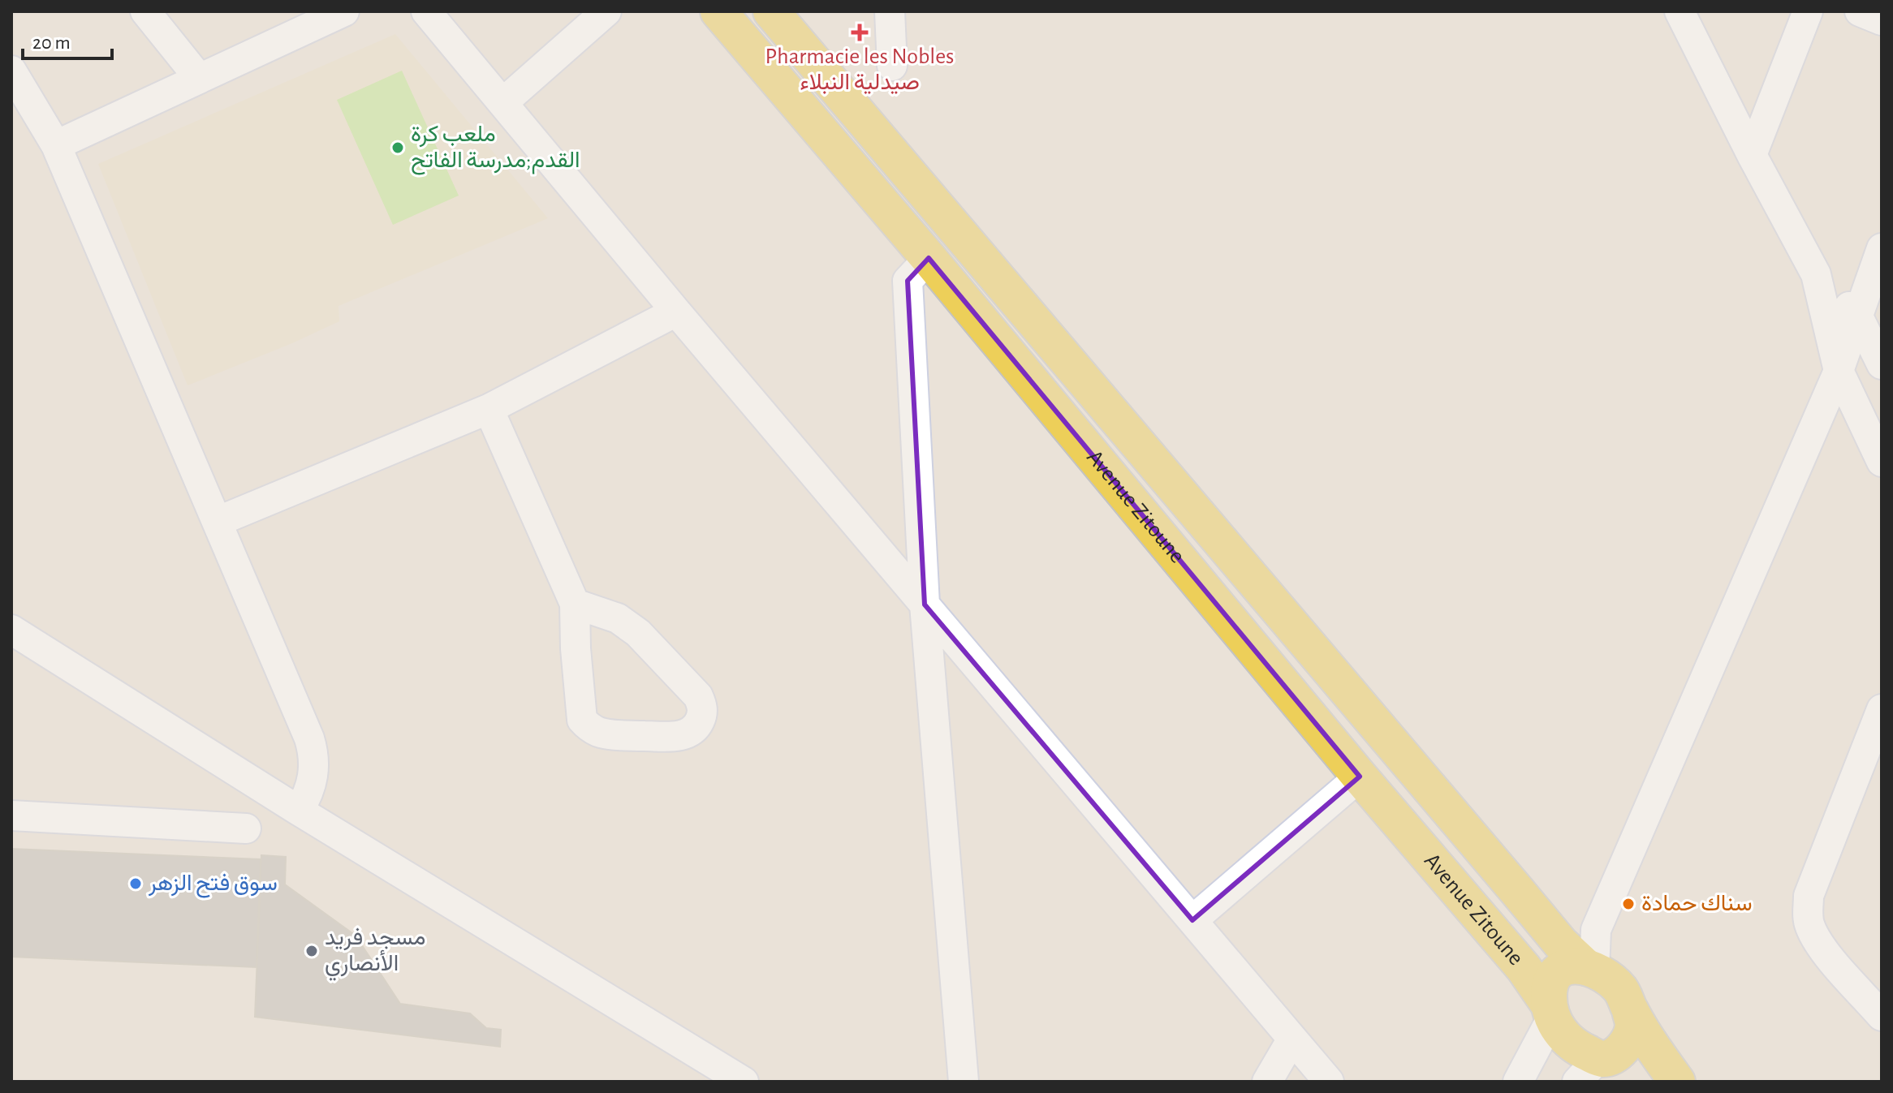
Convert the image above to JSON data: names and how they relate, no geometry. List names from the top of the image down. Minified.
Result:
{"streets":{"main road":["Avenue Zitoune"]},"places":{"health":["Pharmacie les Nobles صيدلية النبلاء"],"other":["ملعب كرة القدم;مدرسة الفاتح","سوق فتح الزهر","سناك حمادة","مسجد فريد الأنصاري"]},"scale_bar":"20 m"}
